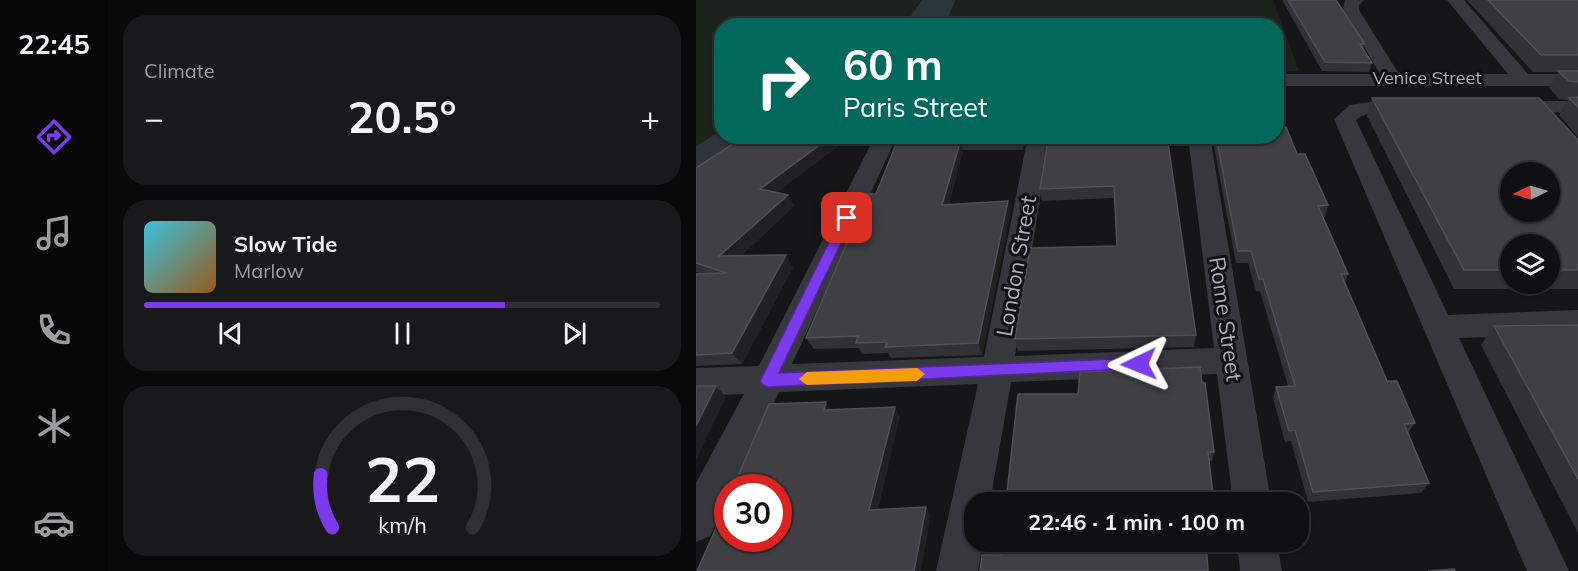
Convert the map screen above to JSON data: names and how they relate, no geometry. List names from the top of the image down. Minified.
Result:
{"streets":{"street":["Venice Street","London Street","Rome Street"]},"north":"left","page":{"tabs":"22:45","tile":"Climate","turn":["60 m","Paris Street"],"heat":["−","20.5°","+"],"song":["Slow Tide","Marlow"],"limit":"30","trip":"22:46 · 1 min · 100 m","gauge":["22","km/h"]}}
